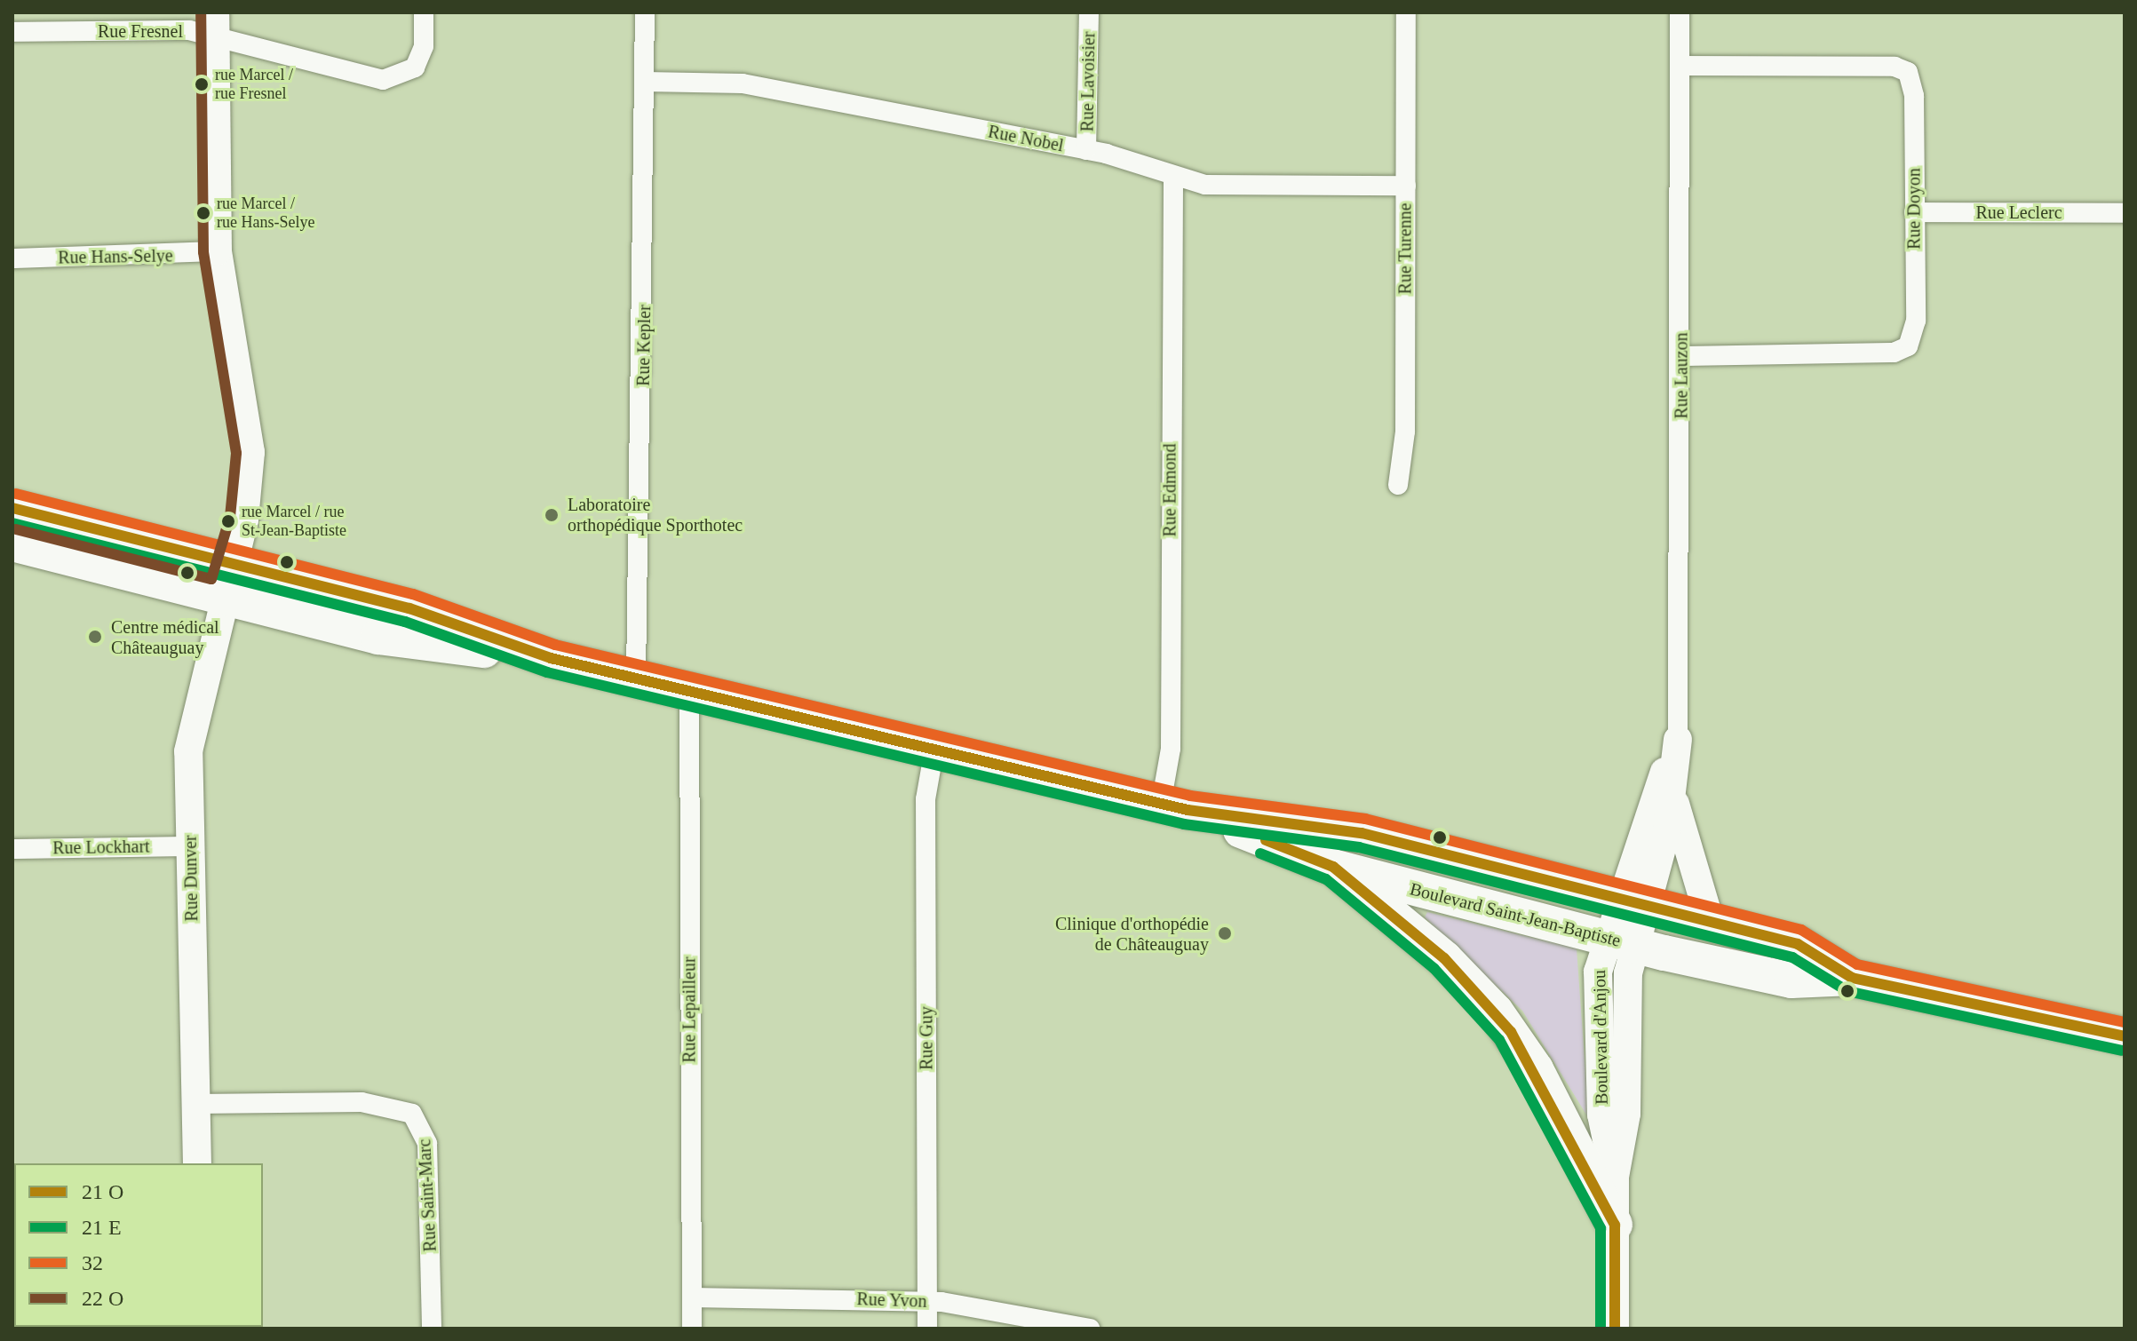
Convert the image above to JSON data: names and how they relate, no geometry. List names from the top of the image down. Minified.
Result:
{"streets":{"highway":["Boulevard Saint-Jean-Baptiste"],"street":["Rue Fresnel","Rue Lavoisier","Rue Nobel","Rue Doyon","Rue Leclerc","Rue Turenne","Rue Hans-Selye","Rue Kepler","Rue Lauzon","Rue Edmond","Rue Lockhart","Rue Dunver","Rue Lepailleur","Boulevard d'Anjou","Rue Guy","Rue Saint-Marc","Rue Yvon"]},"crossings":[["Rue Fresnel","Rue Dunver"],["Rue Lavoisier","Rue Nobel"],["Rue Nobel","Rue Turenne"],["Rue Nobel","Rue Kepler"],["Rue Nobel","Rue Edmond"],["Rue Doyon","Rue Leclerc"],["Rue Doyon","Rue Lauzon"],["Rue Hans-Selye","Rue Dunver"],["Rue Kepler","Boulevard Saint-Jean-Baptiste"],["Rue Lauzon","Boulevard Saint-Jean-Baptiste"],["Rue Lauzon","Boulevard d'Anjou"],["Rue Edmond","Boulevard Saint-Jean-Baptiste"],["Rue Lockhart","Rue Dunver"],["Rue Dunver","Boulevard Saint-Jean-Baptiste"],["Rue Dunver","Rue Saint-Marc"],["Boulevard Saint-Jean-Baptiste","Rue Lepailleur"],["Boulevard Saint-Jean-Baptiste","Boulevard d'Anjou"],["Boulevard Saint-Jean-Baptiste","Rue Guy"],["Rue Lepailleur","Rue Yvon"],["Rue Guy","Rue Yvon"]],"places":["rue Marcel / rue Fresnel","rue Marcel / rue Hans-Selye","Laboratoire orthopédique Sporthotec","rue Marcel / rue St-Jean-Baptiste","Centre médical Châteauguay","Clinique d'orthopédie de Châteauguay"],"lines":["transit line 32"],"legend":["21 O","21 E","32","22 O"]}
